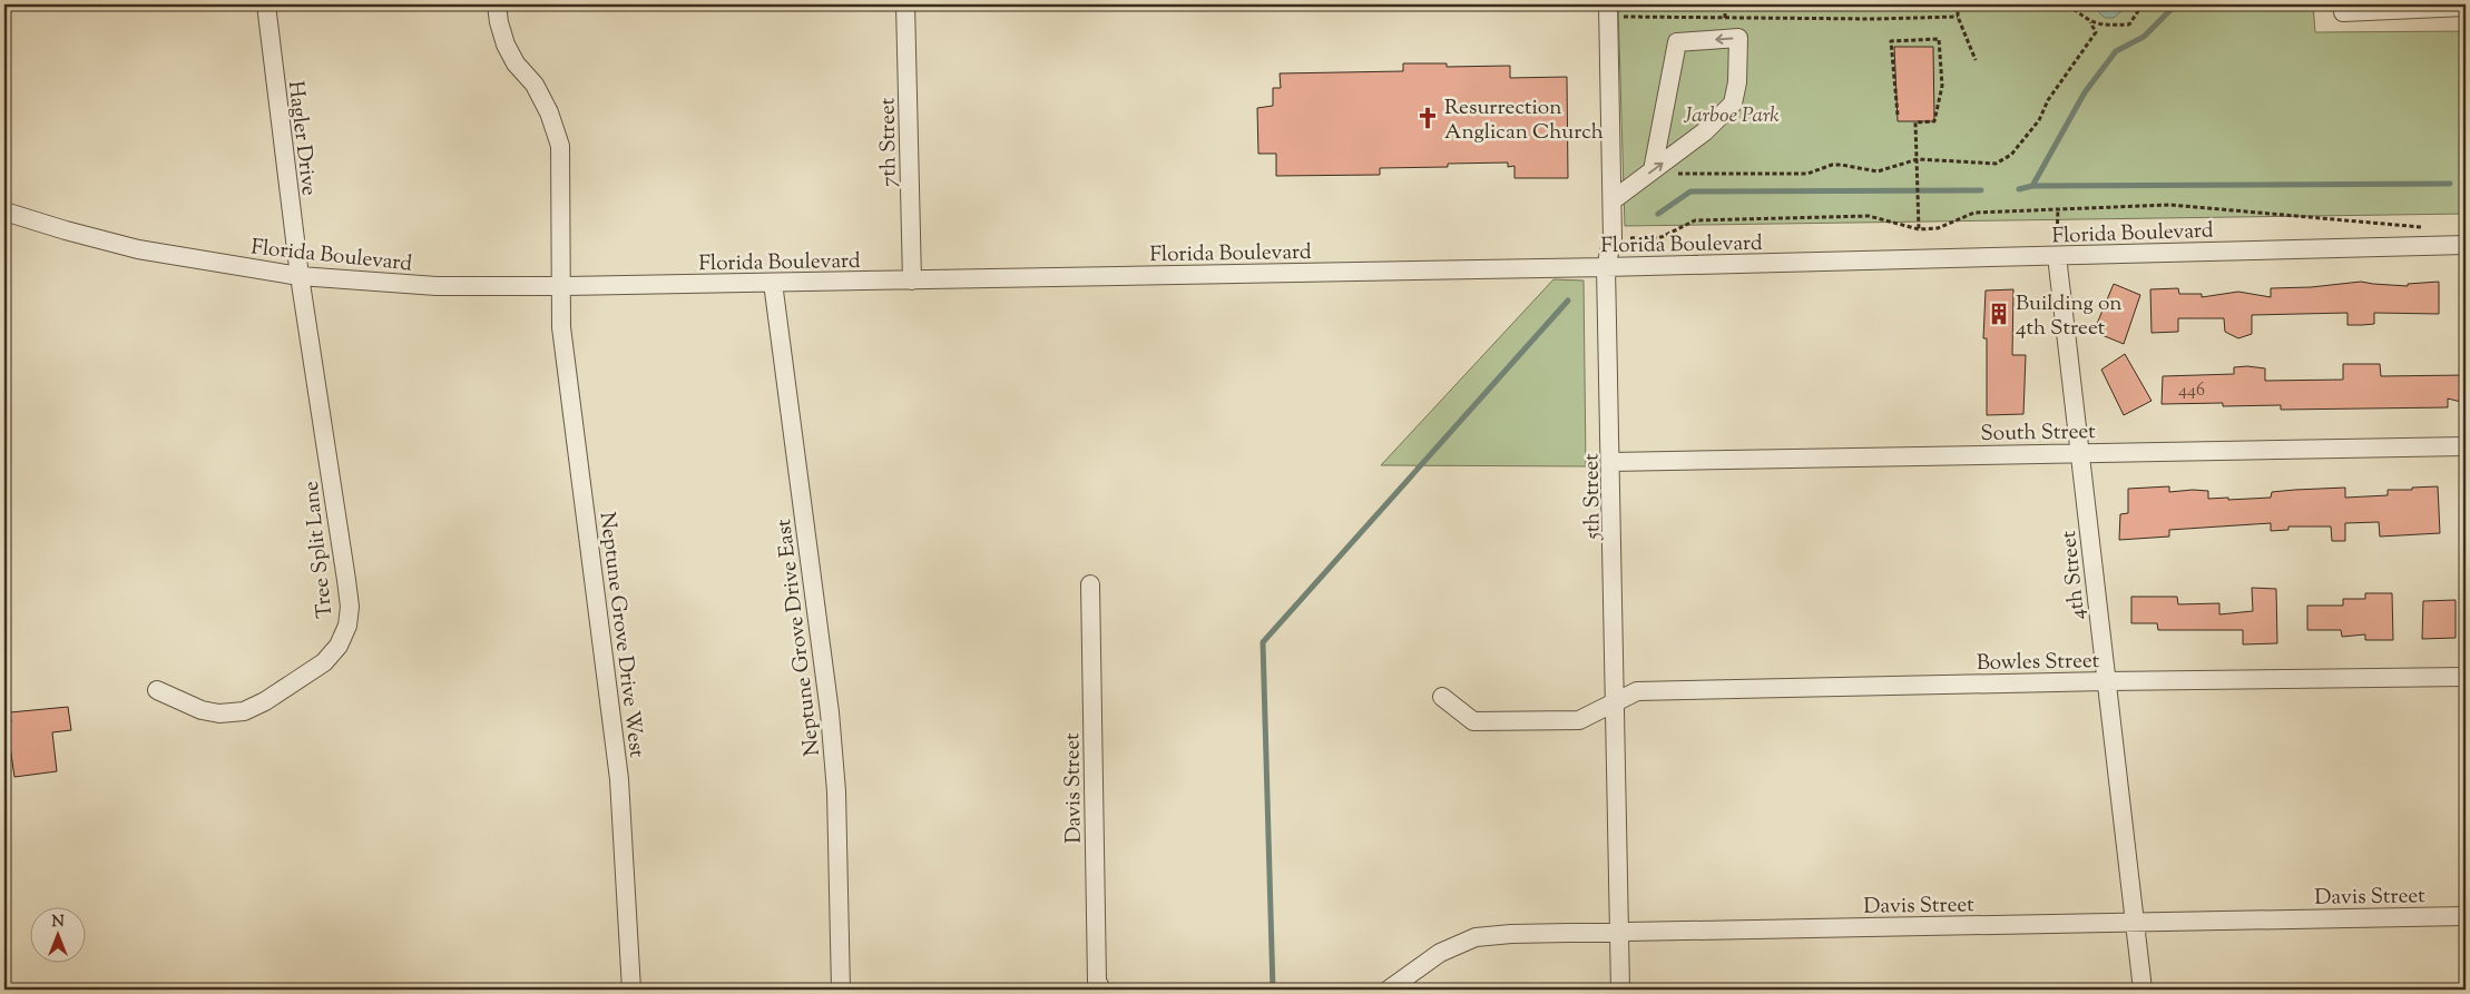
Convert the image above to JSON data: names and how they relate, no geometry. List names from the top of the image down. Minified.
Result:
{"streets":{"street":["Hagler Drive","7th Street","Florida Boulevard","South Street","5th Street","Tree Split Lane","4th Street","Neptune Grove Drive West","Neptune Grove Drive East","Bowles Street","Davis Street"]},"crossings":[["Hagler Drive","Florida Boulevard"],["Hagler Drive","Tree Split Lane"],["7th Street","Florida Boulevard"],["Florida Boulevard","5th Street"],["Florida Boulevard","Tree Split Lane"],["Florida Boulevard","4th Street"],["Florida Boulevard","Neptune Grove Drive West"],["Florida Boulevard","Neptune Grove Drive East"],["South Street","5th Street"],["South Street","4th Street"],["5th Street","Bowles Street"],["5th Street","Davis Street"],["4th Street","Bowles Street"],["4th Street","Davis Street"]],"parks":["Jarboe Park"],"places":{"church":["Resurrection Anglican Church"],"building":["Building on 4th Street"]},"house_numbers":["446"],"north":"top"}
